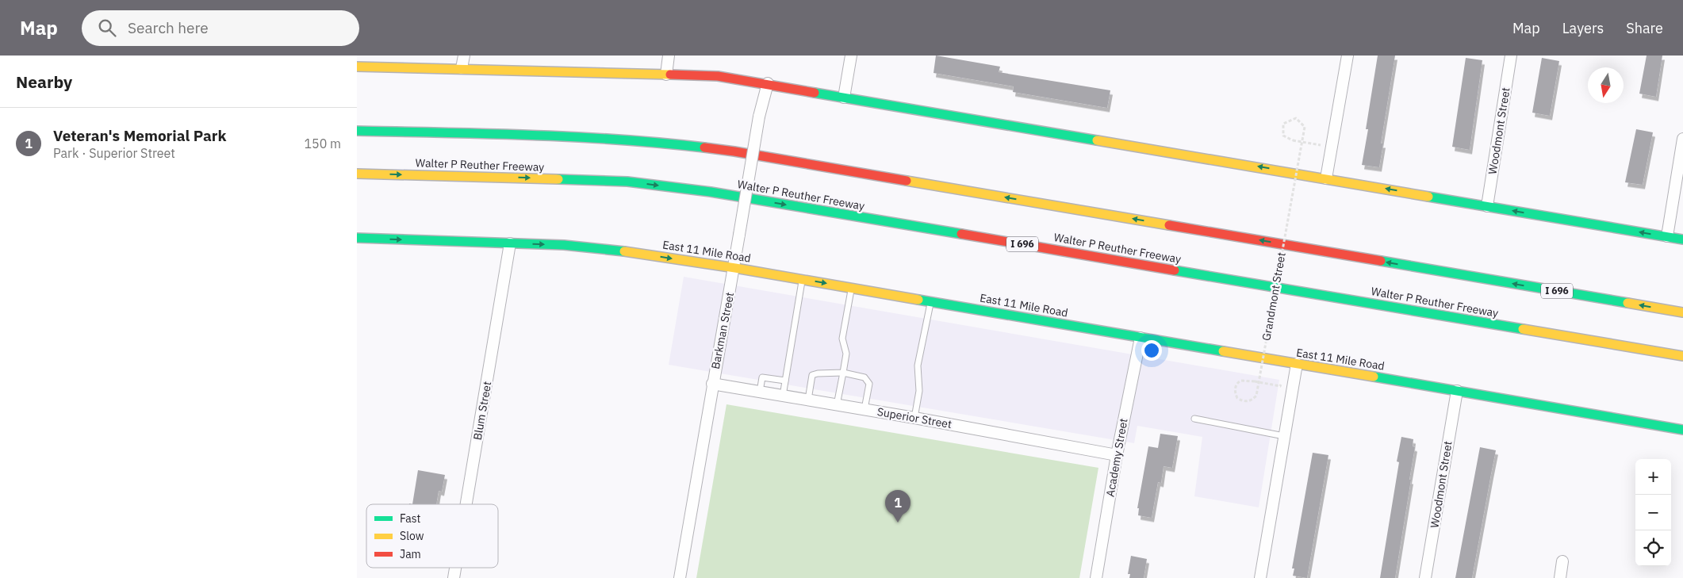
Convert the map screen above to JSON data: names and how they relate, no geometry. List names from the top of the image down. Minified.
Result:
{"streets":{"main road":["Walter P Reuther Freeway","I 696","East 11 Mile Road"],"street":["Woodmont Street","Barkman Street","Blum Street","Superior Street","Academy Street"],"path":["Grandmont Street"]},"crossings":[["Woodmont Street","East 11 Mile Road"],["East 11 Mile Road","Barkman Street"],["East 11 Mile Road","Blum Street"],["East 11 Mile Road","Academy Street"],["Barkman Street","Superior Street"],["Superior Street","Academy Street"]],"legend":["Fast","Slow","Jam"],"north":"bottom","page":{"header":"Map","search":"Search here","nav":["Map","Layers","Share"],"heading":"Nearby","list":[{"mark":"1","name":"Veteran's Memorial Park","note":"Park · Superior Street","value":"150 m"}],"map_buttons":["+","−"],"pins":"1"}}
